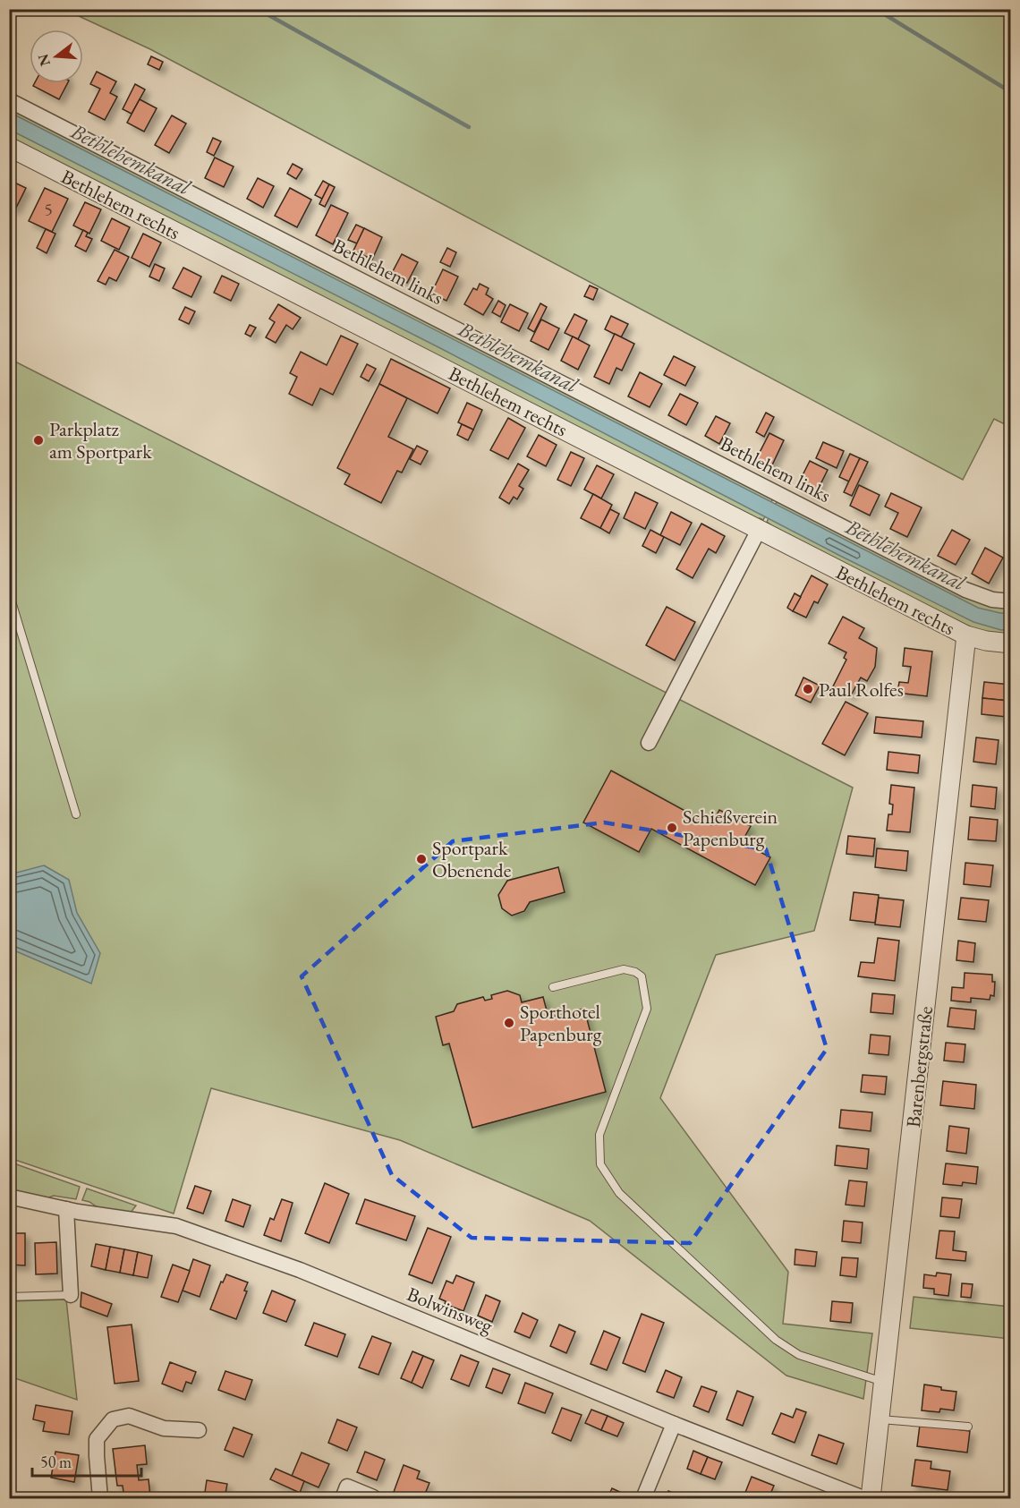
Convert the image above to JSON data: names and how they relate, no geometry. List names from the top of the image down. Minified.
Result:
{"streets":{"street":["Bethlehem rechts","Bethlehem links","Barenbergstraße","Bolwinsweg"]},"crossings":[["Bethlehem rechts","Barenbergstraße"]],"water":["Bethlehemkanal"],"places":["Parkplatz am Sportpark","Paul Rolfes","Schießverein Papenburg","Sportpark Obenende","Sporthotel Papenburg"],"house_numbers":["5"],"scale_bar":"50 m","north":"left"}
